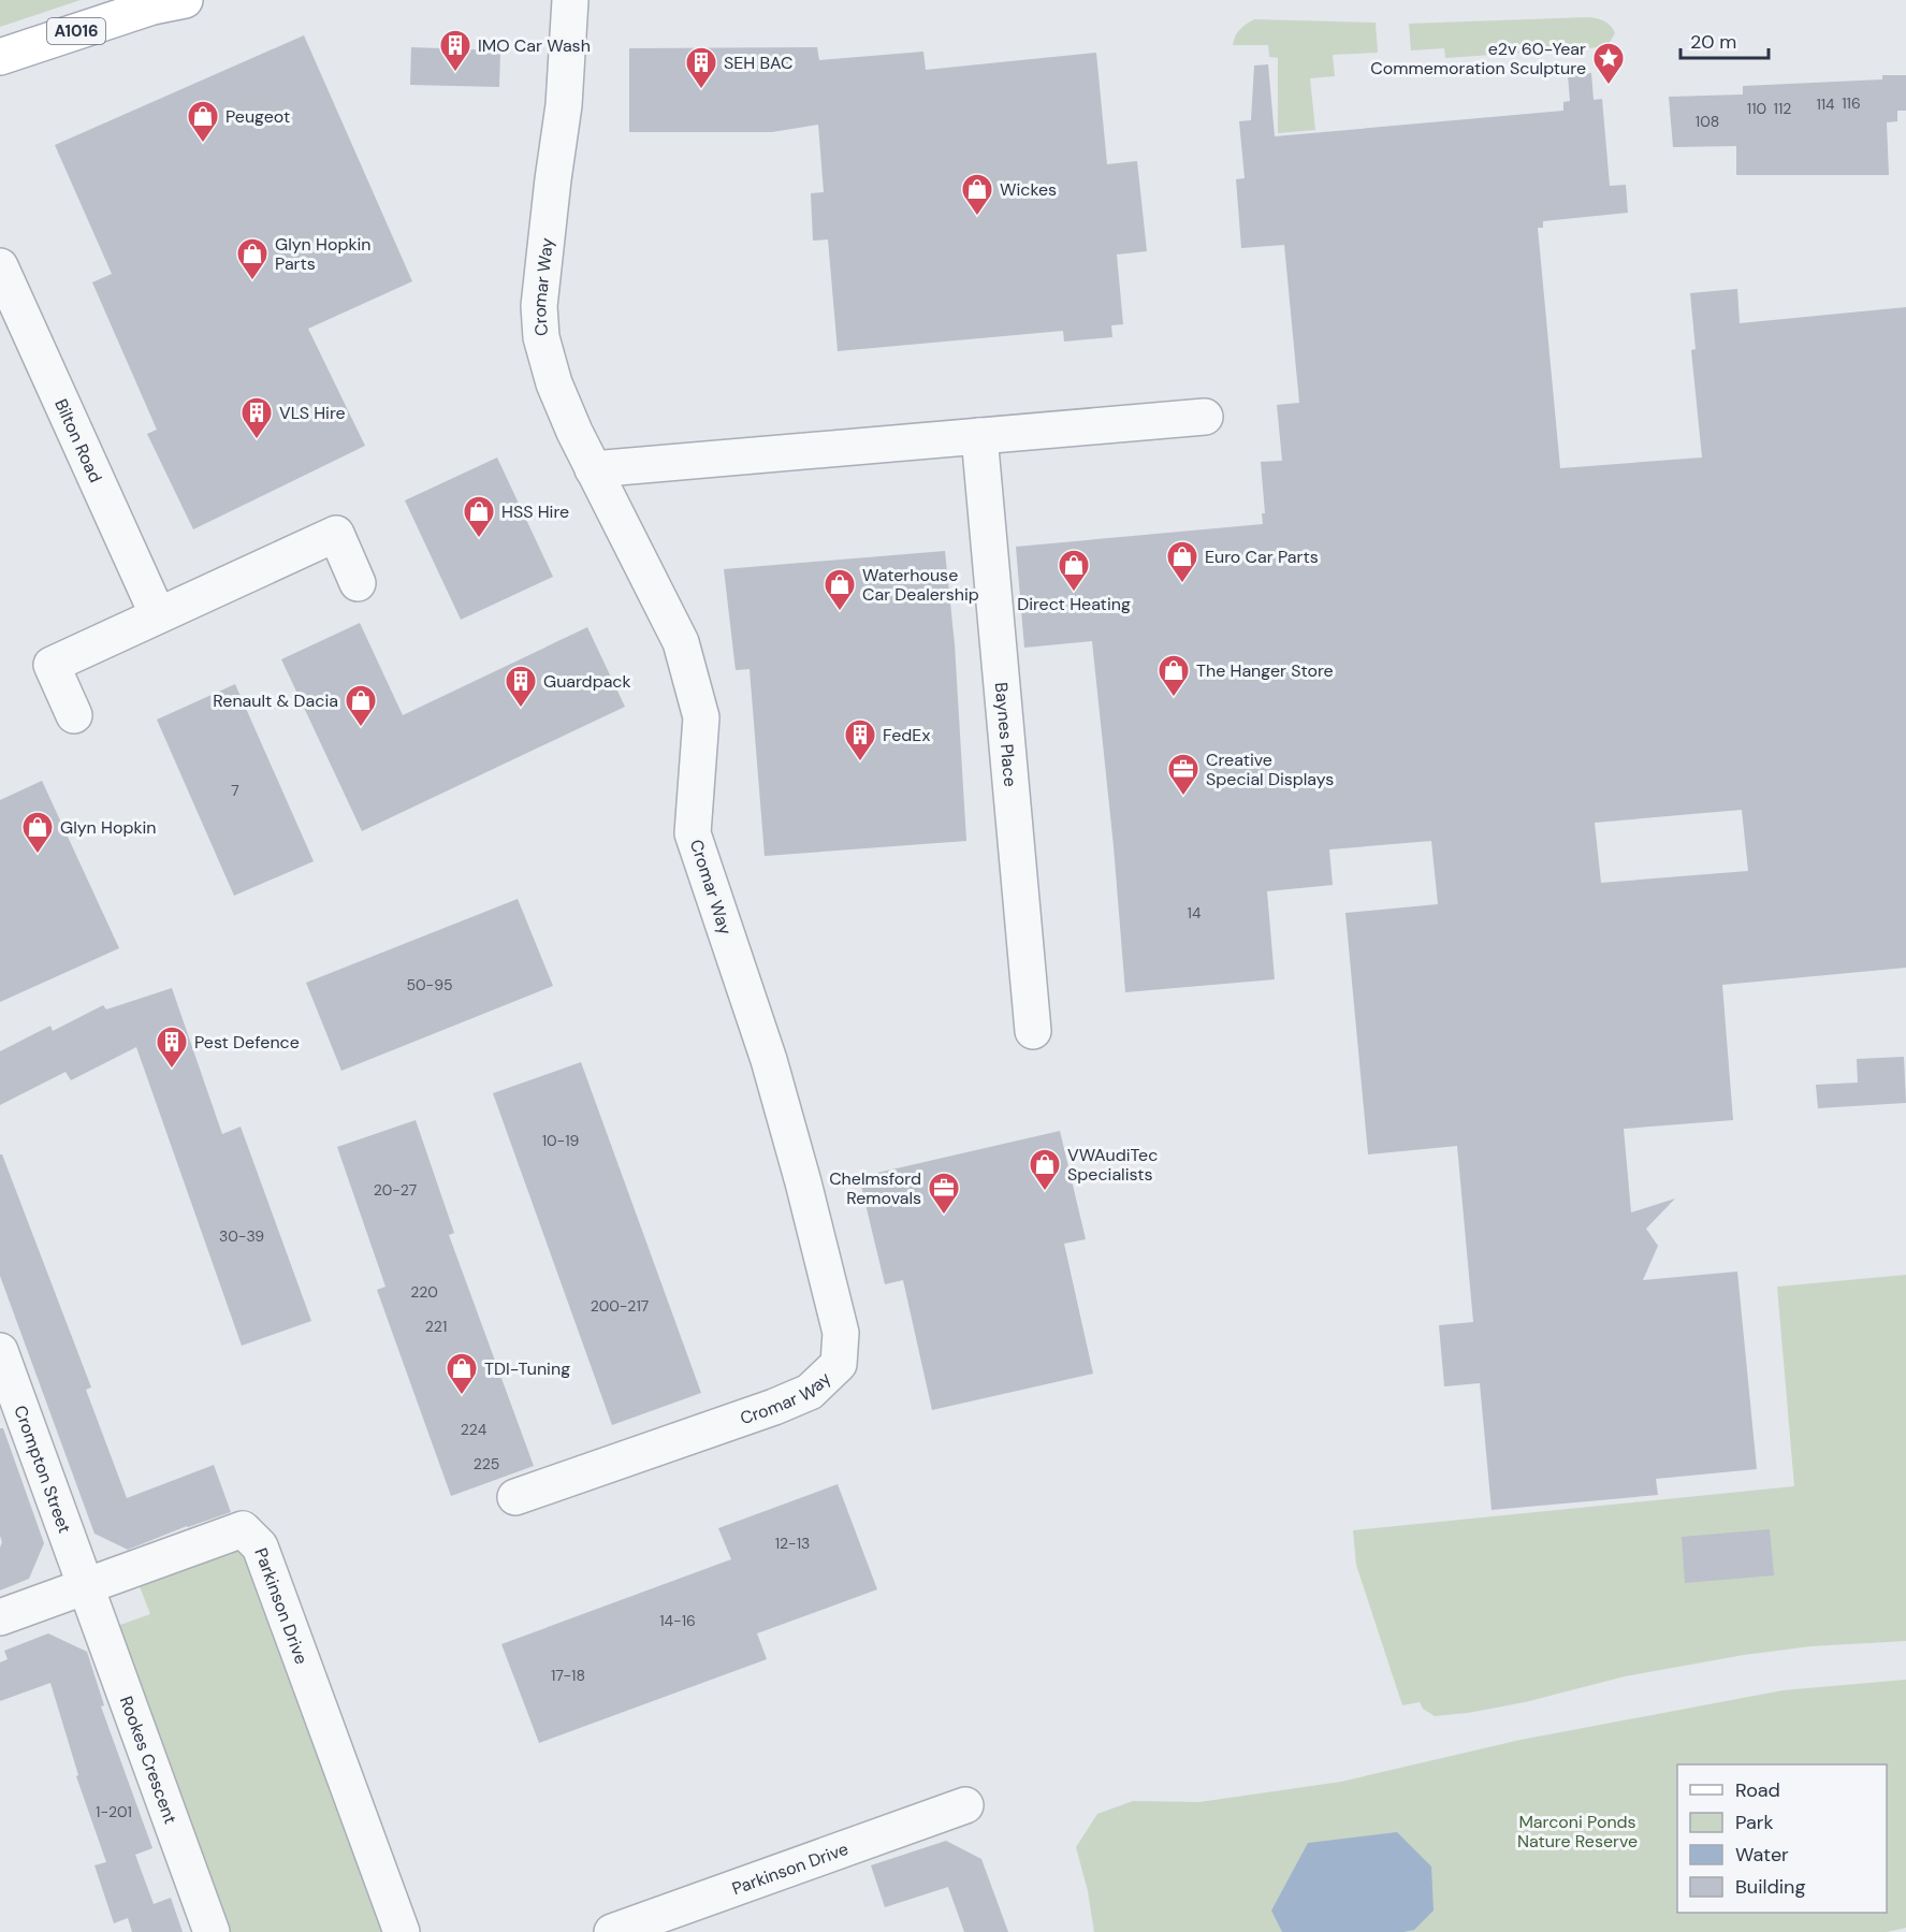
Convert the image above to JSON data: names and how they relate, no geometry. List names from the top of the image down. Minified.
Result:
{"streets":{"main road":["A1016"],"street":["Cromar Way","Bilton Road","Baynes Place","Crompton Street","Parkinson Drive","Rookes Crescent"]},"crossings":[["Crompton Street","Parkinson Drive"],["Crompton Street","Rookes Crescent"],["Parkinson Drive","Rookes Crescent"]],"parks":["Marconi Ponds Nature Reserve"],"places":{"building":["IMO Car Wash","SEH BAC","VLS Hire","Guardpack","FedEx","Pest Defence"],"place":["e2v 60-Year Commemoration Sculpture"],"shop":["Peugeot","Wickes","Glyn Hopkin Parts","HSS Hire","Euro Car Parts","Direct Heating","Waterhouse Car Dealership","The Hanger Store","Renault & Dacia","Glyn Hopkin","VWAudiTec Specialists","TDI-Tuning"],"office":["Creative Special Displays","Chelmsford Removals"]},"house_numbers":["116","114","110","112","108","7","14","50-95","10-19","20-27","30-39","220","200-217","221","224","225","12-13","14-16","17-18","1-201"],"legend":["Road","Park","Water","Building"],"scale_bar":"20 m"}
